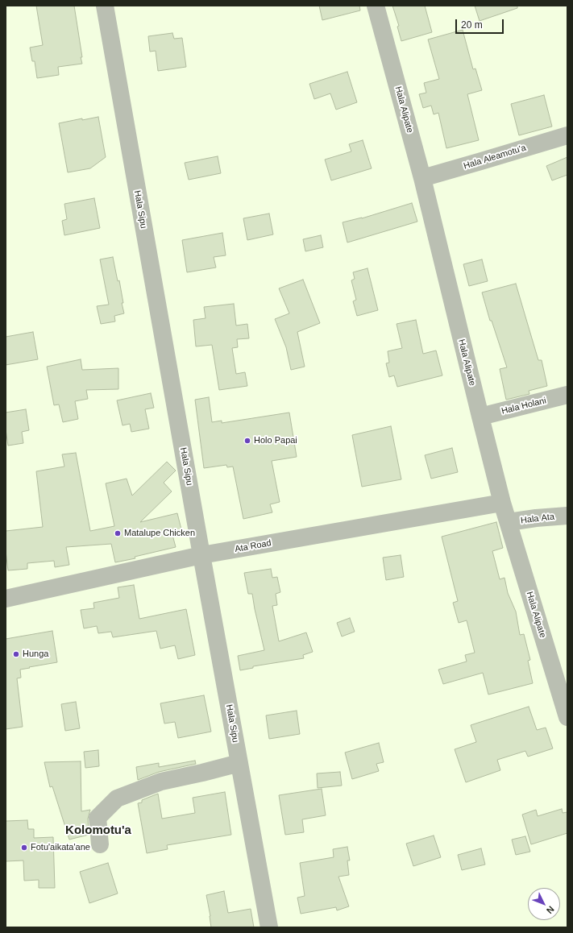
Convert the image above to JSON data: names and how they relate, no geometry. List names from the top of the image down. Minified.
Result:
{"streets":{"street":["Hala Alipate","Hala Aleamotu'a","Hala Sipu","Hala Holani","Hala Ata","Ata Road"]},"crossings":[["Hala Alipate","Hala Aleamotu'a"],["Hala Alipate","Hala Holani"],["Hala Alipate","Hala Ata"],["Hala Alipate","Ata Road"],["Hala Sipu","Ata Road"]],"districts":["Kolomotu'a"],"places":["Holo Papai","Matalupe Chicken","Hunga","Fotu'aikata'ane"],"scale_bar":"20 m","north":"bottom right"}
